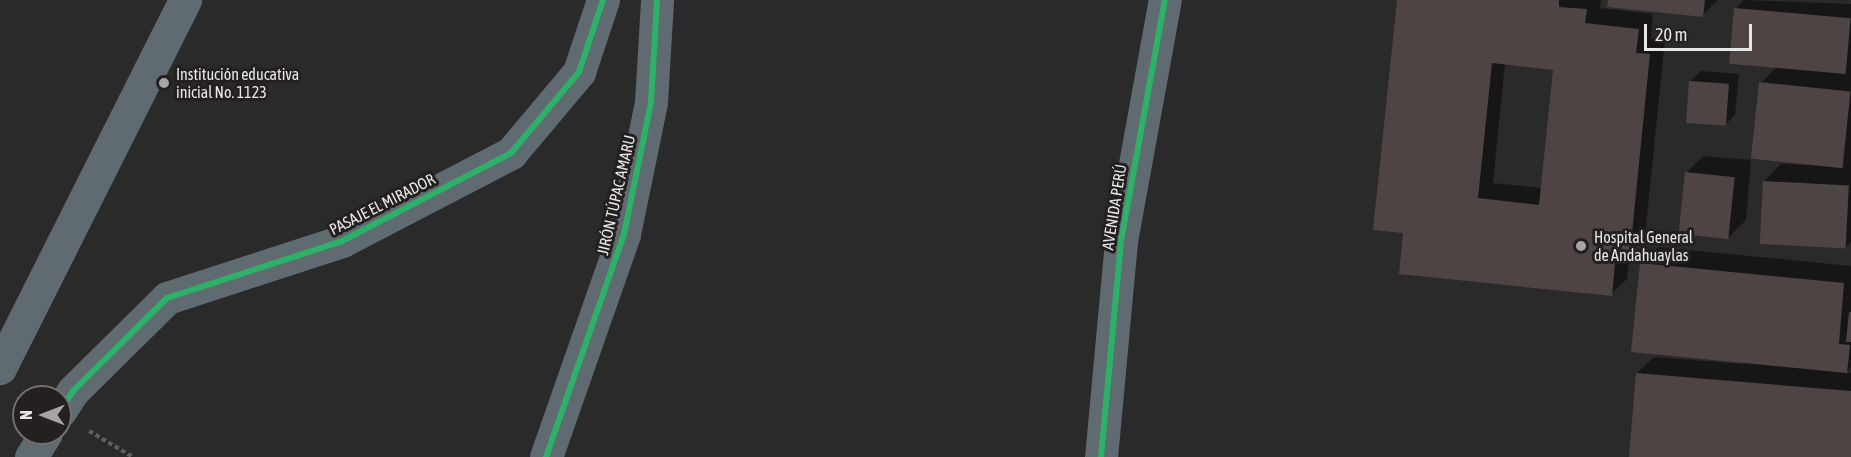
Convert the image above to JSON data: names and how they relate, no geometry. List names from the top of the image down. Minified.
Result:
{"streets":{"street":["JIRÓN TÚPAC AMARU","PASAJE EL MIRADOR","AVENIDA PERÚ"]},"places":["Institución educativa inicial No. 1123","Hospital General de Andahuaylas"],"scale_bar":"20 m","north":"left"}
